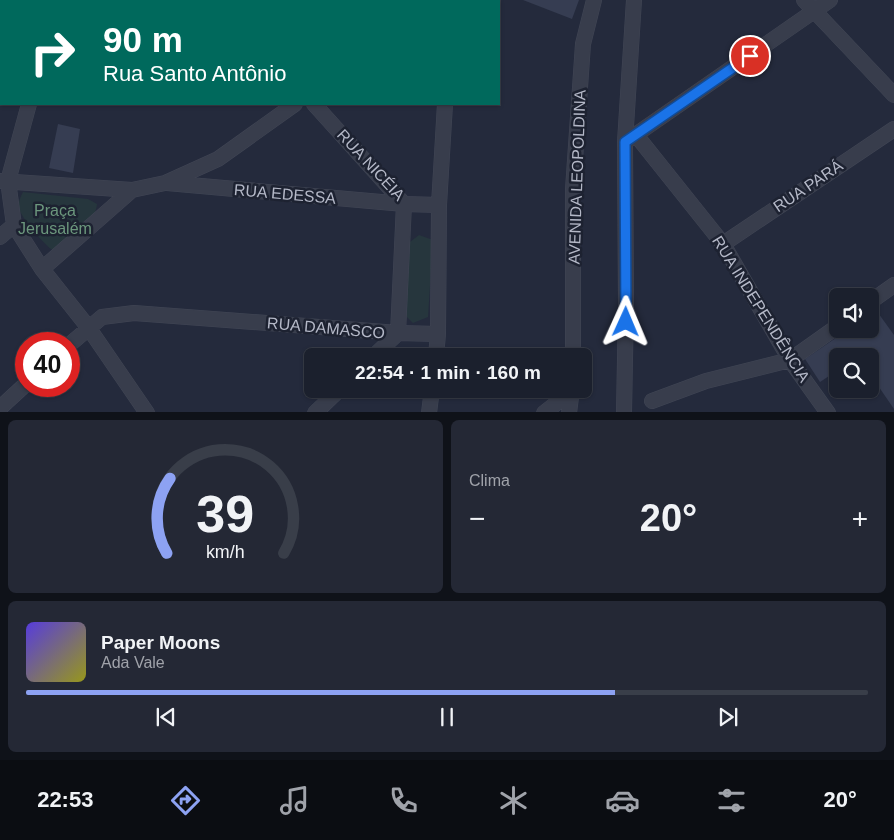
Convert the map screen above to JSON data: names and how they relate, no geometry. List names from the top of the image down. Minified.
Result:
{"streets":{"street":["RUA NICÉIA","AVENIDA LEOPOLDINA","RUA PARÁ","RUA EDESSA","RUA INDEPENDÊNCIA","RUA DAMASCO"]},"crossings":[["RUA NICÉIA","RUA EDESSA"],["RUA PARÁ","RUA INDEPENDÊNCIA"]],"parks":["Praça Jerusalém"],"page":{"turn":["90 m","Rua Santo Antônio"],"limit":"40","trip":"22:54 · 1 min · 160 m","tile":"Clima","heat":["−","20°","+"],"song":["Paper Moons","Ada Vale"],"tabs":["22:53","20°"],"gauge":["39","km/h"]}}
